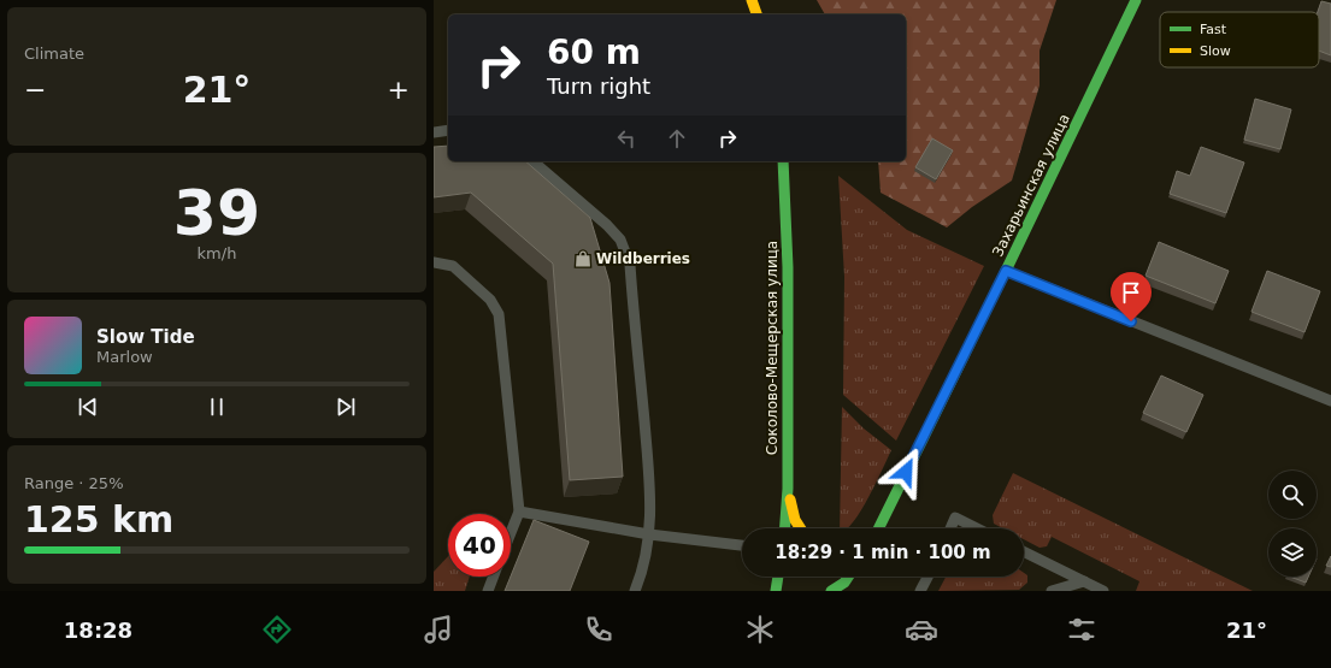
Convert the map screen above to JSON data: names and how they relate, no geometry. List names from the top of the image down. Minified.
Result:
{"streets":{"street":["Захарьинская улица","Соколово-Мещерская улица"]},"places":{"shop":["Wildberries"]},"legend":["Fast","Slow"],"page":{"tile":["Climate",["39","km/h"],["Range · 25%","125 km"]],"turn":["60 m","Turn right"],"heat":["−","21°","+"],"song":["Slow Tide","Marlow"],"limit":"40","trip":"18:29 · 1 min · 100 m","tabs":["18:28","21°"]}}
